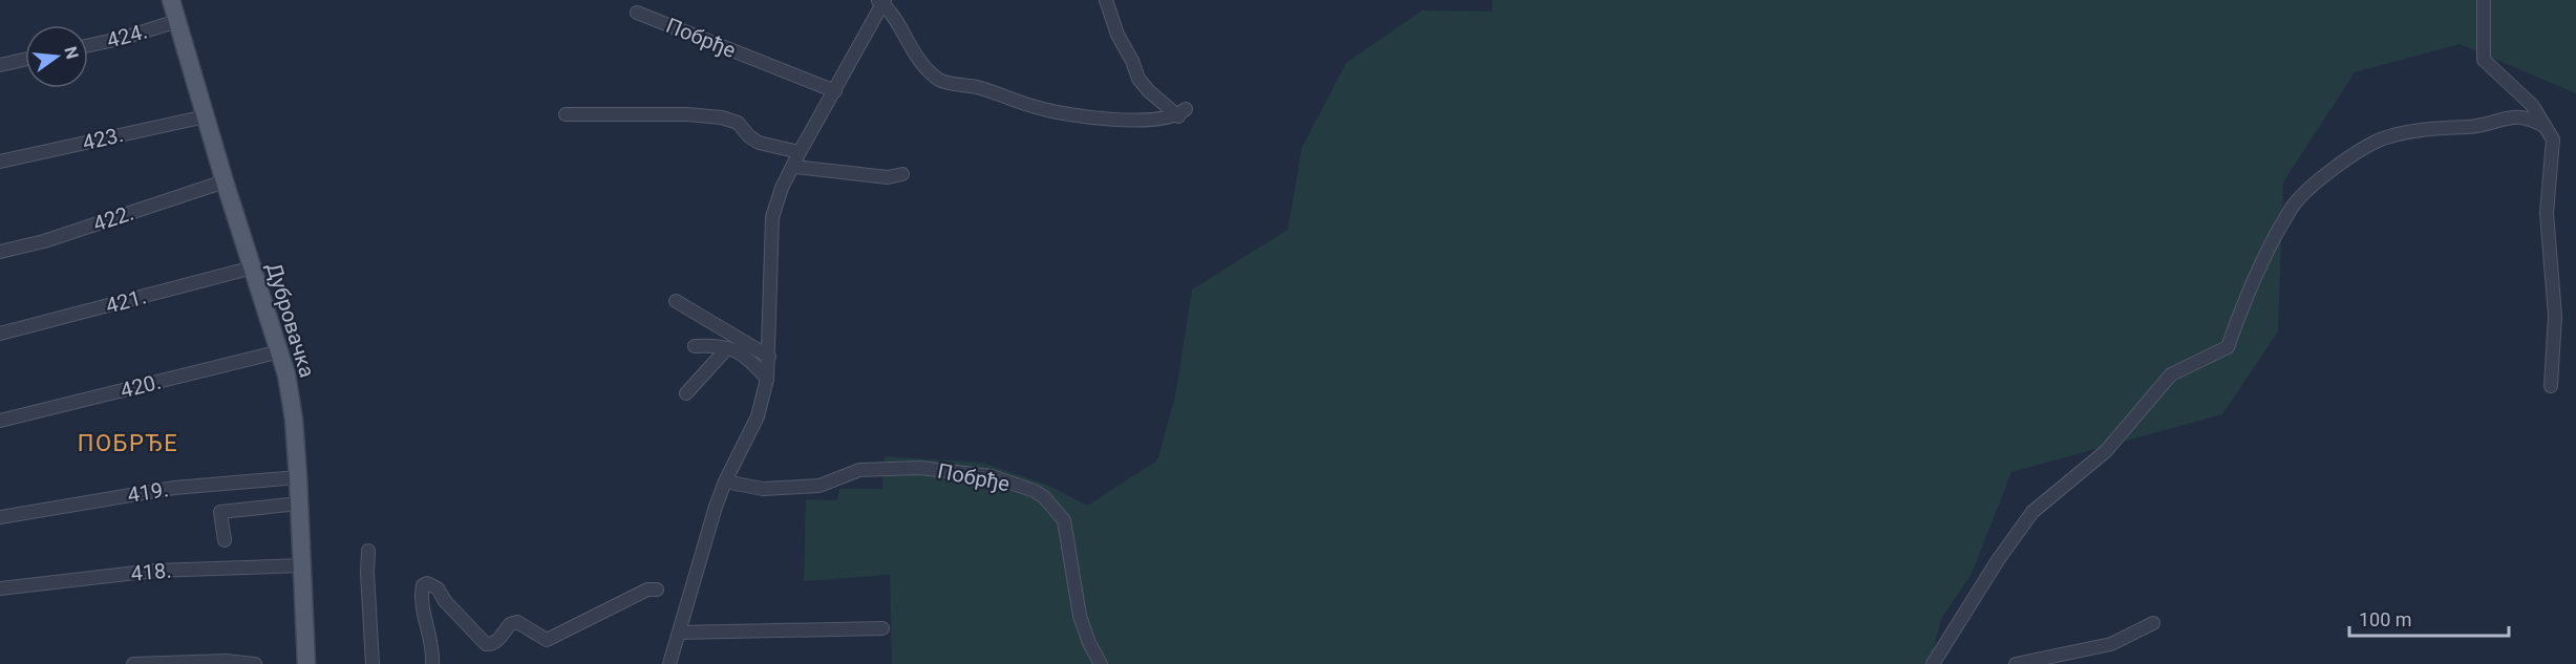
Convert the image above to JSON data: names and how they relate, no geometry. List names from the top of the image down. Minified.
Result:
{"streets":{"main road":["Дубровачка"],"street":["424.","Побрђе","423.","422.","421.","420.","419.","418."]},"crossings":[["424.","Дубровачка"],["423.","Дубровачка"],["422.","Дубровачка"],["421.","Дубровачка"],["Дубровачка","420."],["Дубровачка","419."],["Дубровачка","418."]],"districts":["ПОБРЂЕ"],"scale_bar":"100 m","north":"right"}
